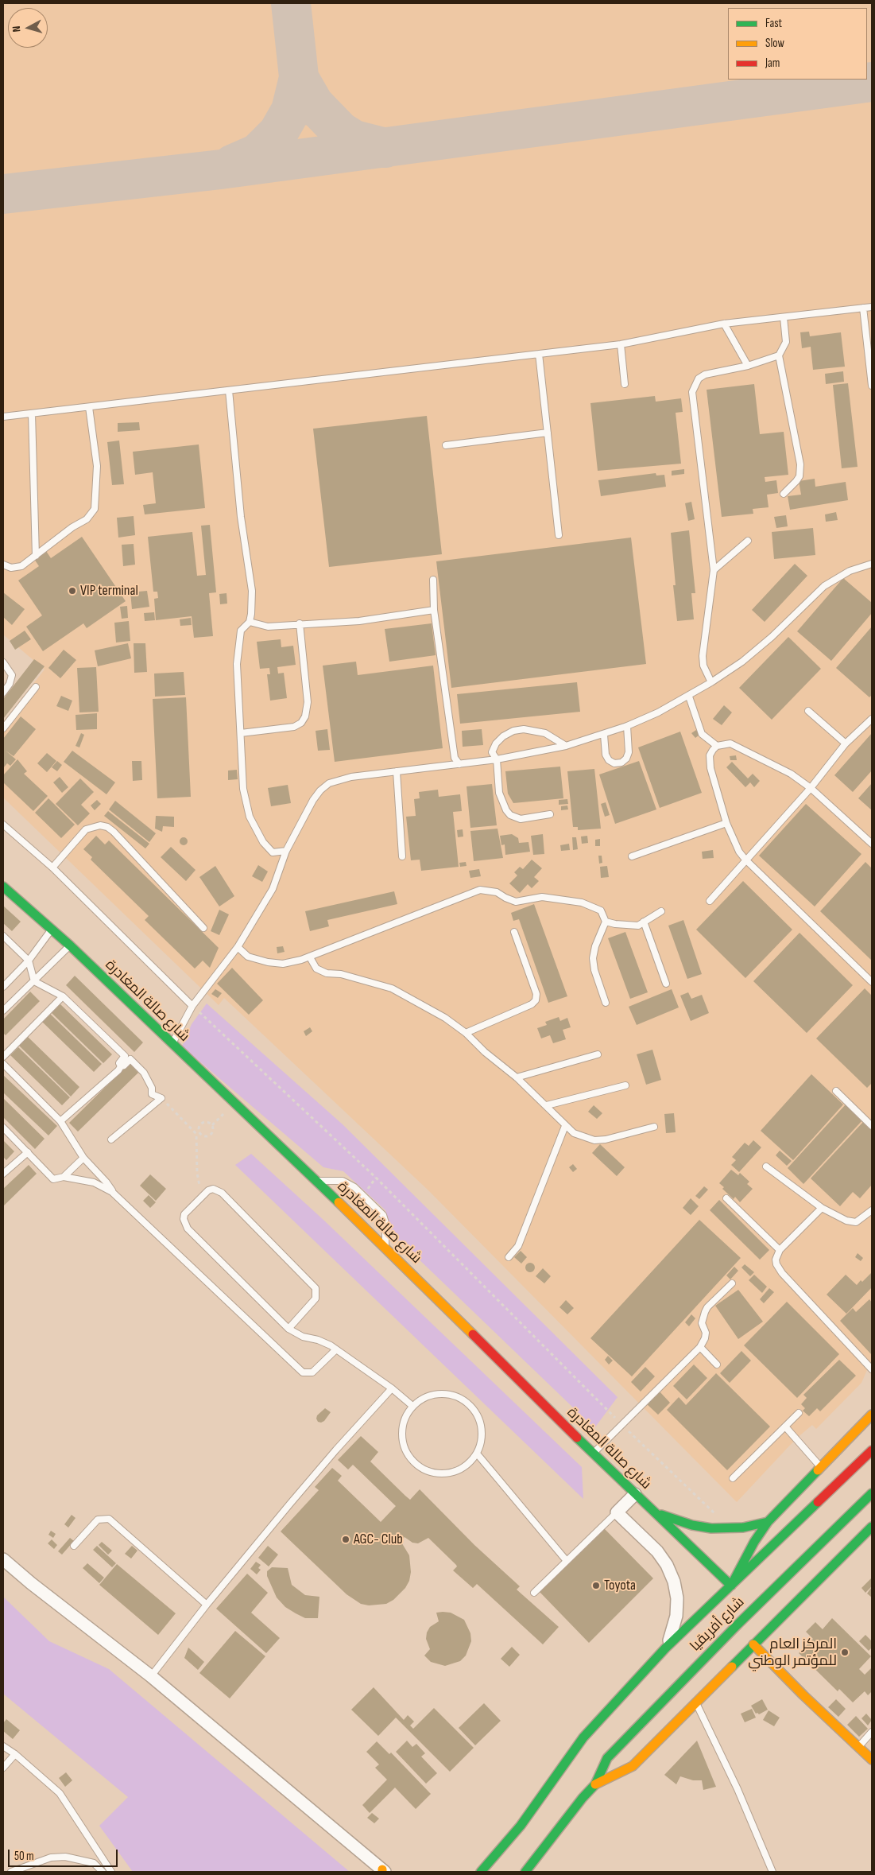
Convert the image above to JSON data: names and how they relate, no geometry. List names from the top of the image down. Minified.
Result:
{"streets":{"main road":["شارع صالة المغادرة","شارع أفريقيا"]},"crossings":[["شارع صالة المغادرة","شارع أفريقيا"]],"places":["VIP terminal","AGC- Club","Toyota","المركز العام للمؤتمر الوطني"],"legend":["Fast","Slow","Jam"],"scale_bar":"50 m","north":"left"}
